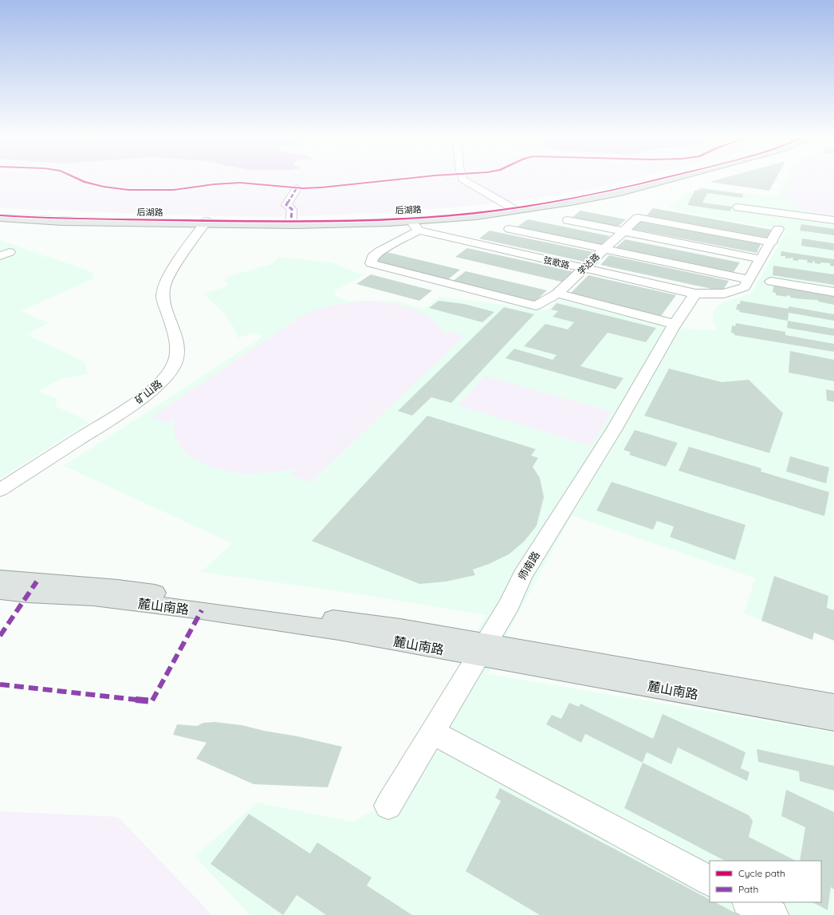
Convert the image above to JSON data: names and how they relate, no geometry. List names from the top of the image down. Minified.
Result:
{"streets":{"main road":["后湖路","麓山南路"],"street":["弦歌路","学达路","矿山路","师南路"]},"crossings":[["后湖路","弦歌路"],["后湖路","学达路"],["后湖路","矿山路"],["弦歌路","学达路"],["弦歌路","师南路"],["师南路","麓山南路"]],"legend":["Cycle path","Path"]}
